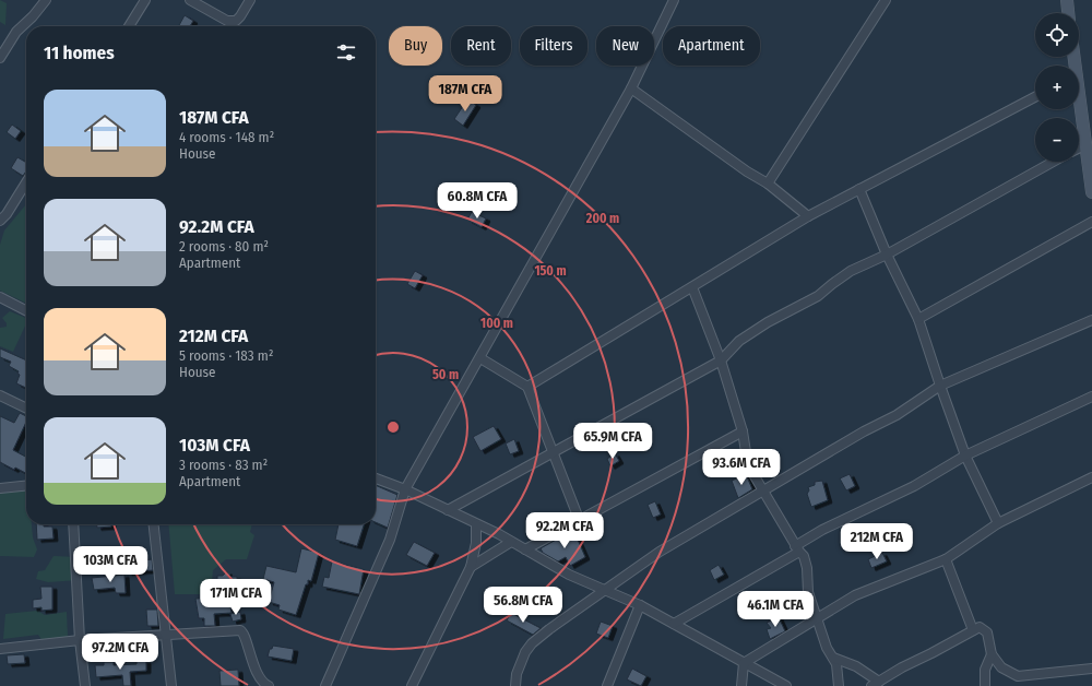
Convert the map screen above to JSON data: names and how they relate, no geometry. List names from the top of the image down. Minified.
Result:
{"page":{"map_buttons":["+","−"],"chip":["Buy","Rent","Filters","New","Apartment"],"heading":"11 homes","price":["187M CFA","60.8M CFA","65.9M CFA","93.6M CFA","92.2M CFA","212M CFA","103M CFA","171M CFA","56.8M CFA","46.1M CFA","97.2M CFA"],"list":[{"name":"187M CFA","note":"4 rooms · 148 m² · House"},{"name":"92.2M CFA","note":"2 rooms · 80 m² · Apartment"},{"name":"212M CFA","note":"5 rooms · 183 m² · House"},{"name":"103M CFA","note":"3 rooms · 83 m² · Apartment"}]},"rings":["200 m","150 m","100 m","50 m"]}
